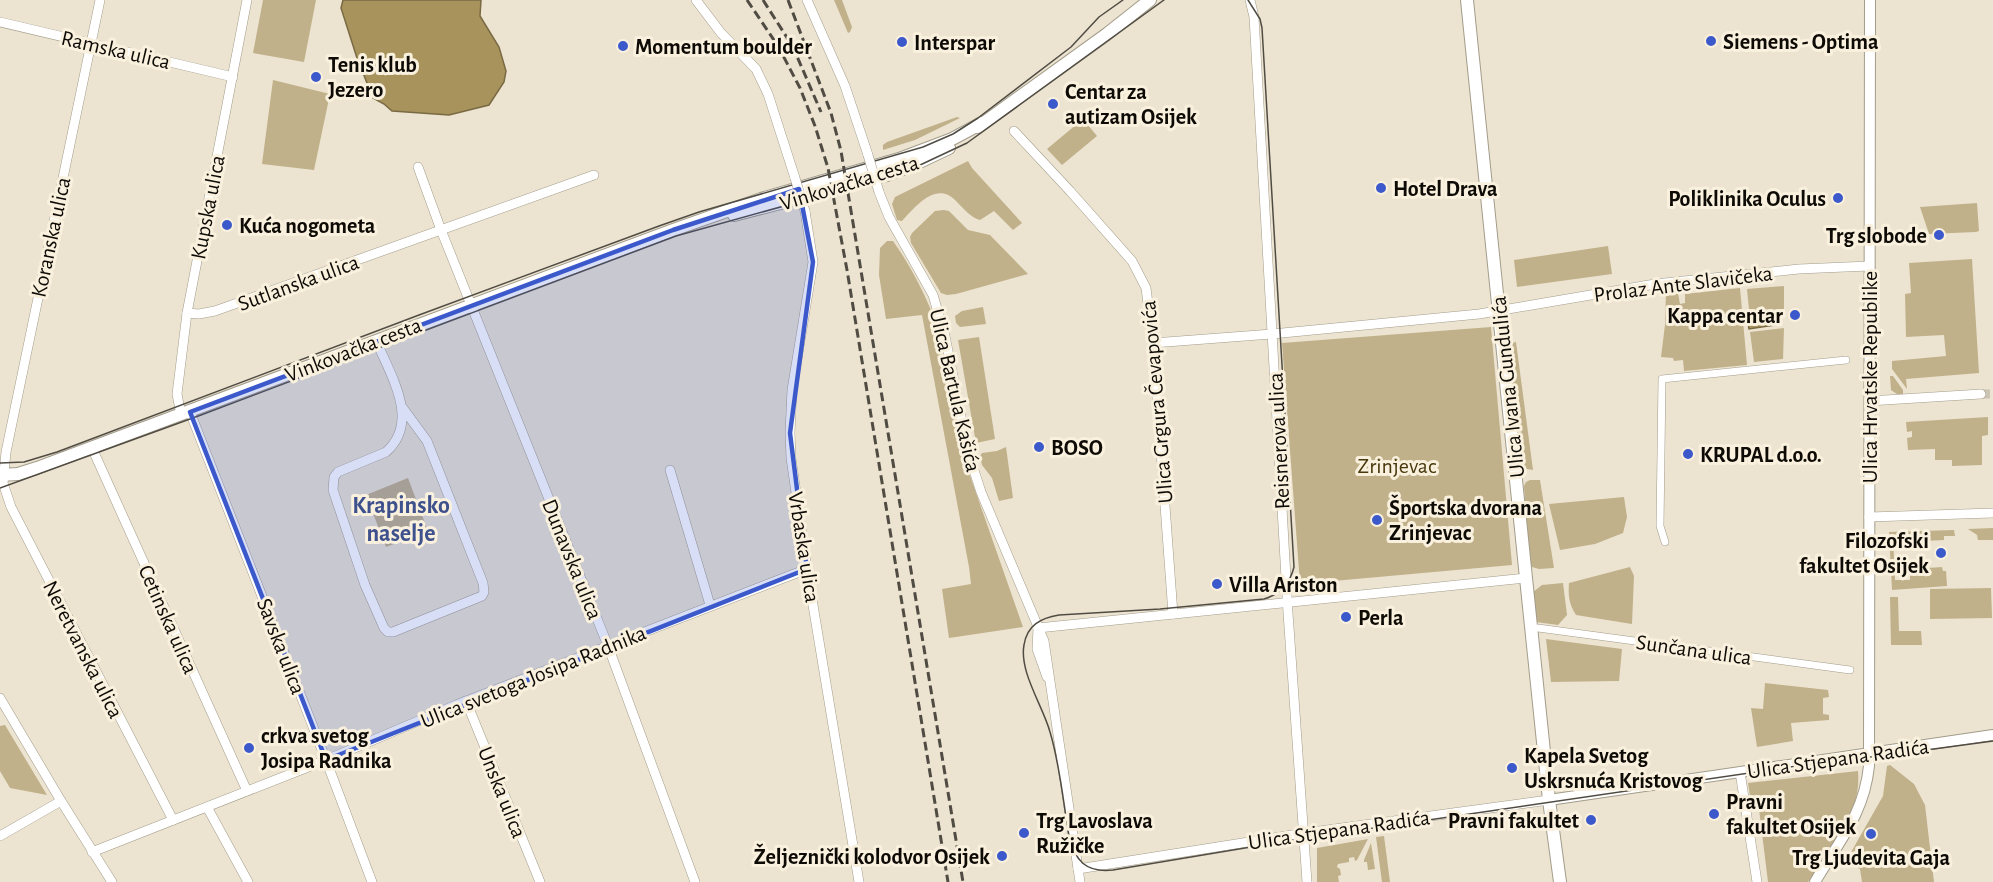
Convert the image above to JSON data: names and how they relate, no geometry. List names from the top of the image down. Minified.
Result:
{"streets":{"main road":["Vinkovačka cesta","Ulica Ivana Gundulića"],"street":["Ramska ulica","Kupska ulica","Koranska ulica","Sutlanska ulica","Prolaz Ante Slavičeka","Ulica Hrvatske Republike","Ulica Bartula Kašića","Ulica Grgura Čevapovića","Reisnerova ulica","Vrbaska ulica","Dunavska ulica","Cetinska ulica","Savska ulica","Neretvanska ulica","Sunčana ulica","Ulica svetoga Josipa Radnika","Ulica Stjepana Radića","Unska ulica"]},"crossings":[["Ramska ulica","Kupska ulica"],["Ramska ulica","Koranska ulica"],["Vinkovačka cesta","Kupska ulica"],["Vinkovačka cesta","Koranska ulica"],["Vinkovačka cesta","Dunavska ulica"],["Vinkovačka cesta","Cetinska ulica"],["Vinkovačka cesta","Savska ulica"],["Vinkovačka cesta","Neretvanska ulica"],["Kupska ulica","Sutlanska ulica"],["Kupska ulica","Savska ulica"],["Koranska ulica","Neretvanska ulica"],["Prolaz Ante Slavičeka","Ulica Hrvatske Republike"],["Prolaz Ante Slavičeka","Ulica Ivana Gundulića"],["Ulica Hrvatske Republike","Ulica Stjepana Radića"],["Ulica Ivana Gundulića","Ulica Stjepana Radića"],["Ulica Bartula Kašića","Ulica Stjepana Radića"],["Reisnerova ulica","Ulica Stjepana Radića"],["Vrbaska ulica","Ulica svetoga Josipa Radnika"],["Dunavska ulica","Ulica svetoga Josipa Radnika"],["Cetinska ulica","Ulica svetoga Josipa Radnika"],["Savska ulica","Ulica svetoga Josipa Radnika"],["Neretvanska ulica","Ulica svetoga Josipa Radnika"],["Ulica svetoga Josipa Radnika","Unska ulica"]],"districts":["Krapinsko naselje"],"parks":["Zrinjevac"],"places":["Siemens - Optima","Interspar","Momentum boulder","Tenis klub Jezero","Centar za autizam Osijek","Hotel Drava","Poliklinika Oculus","Kuća nogometa","Trg slobode","Kappa centar","BOSO","KRUPAL d.o.o.","Športska dvorana Zrinjevac","Filozofski fakultet Osijek","Villa Ariston","Perla","crkva svetog Josipa Radnika","Kapela Svetog Uskrsnuća Kristovog","Pravni fakultet Osijek","Pravni fakultet","Trg Lavoslava Ružičke","Trg Ljudevita Gaja","Željeznički kolodvor Osijek"]}
